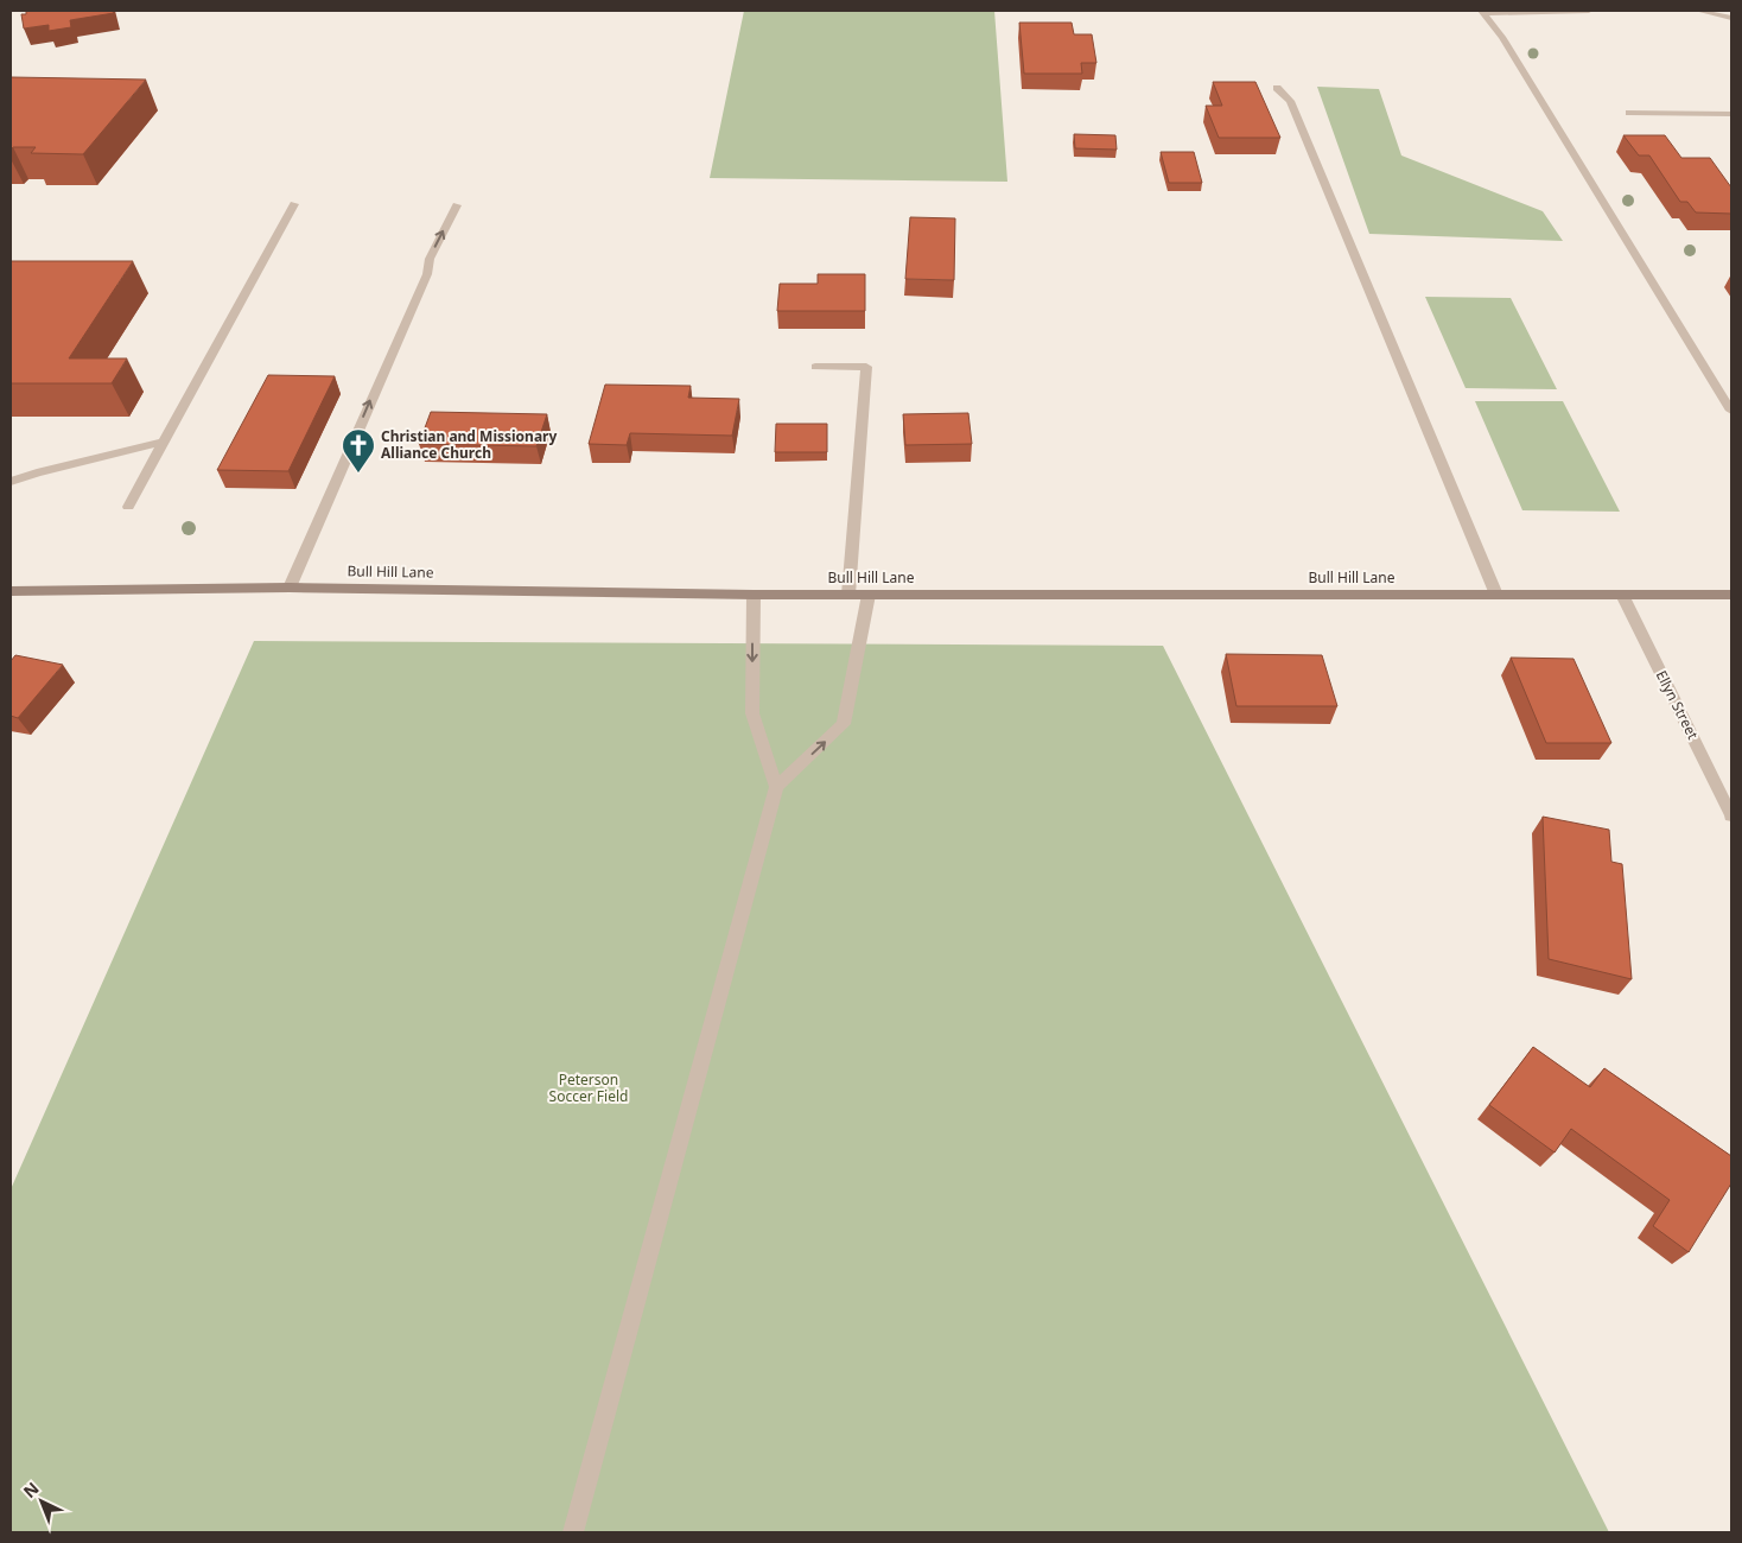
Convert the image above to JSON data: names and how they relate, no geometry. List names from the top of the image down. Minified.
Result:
{"streets":{"main road":["Bull Hill Lane"],"street":["Ellyn Street"]},"crossings":[["Bull Hill Lane","Ellyn Street"]],"parks":["Peterson Soccer Field"],"places":{"church":["Christian and Missionary Alliance Church"]},"north":"top left"}
